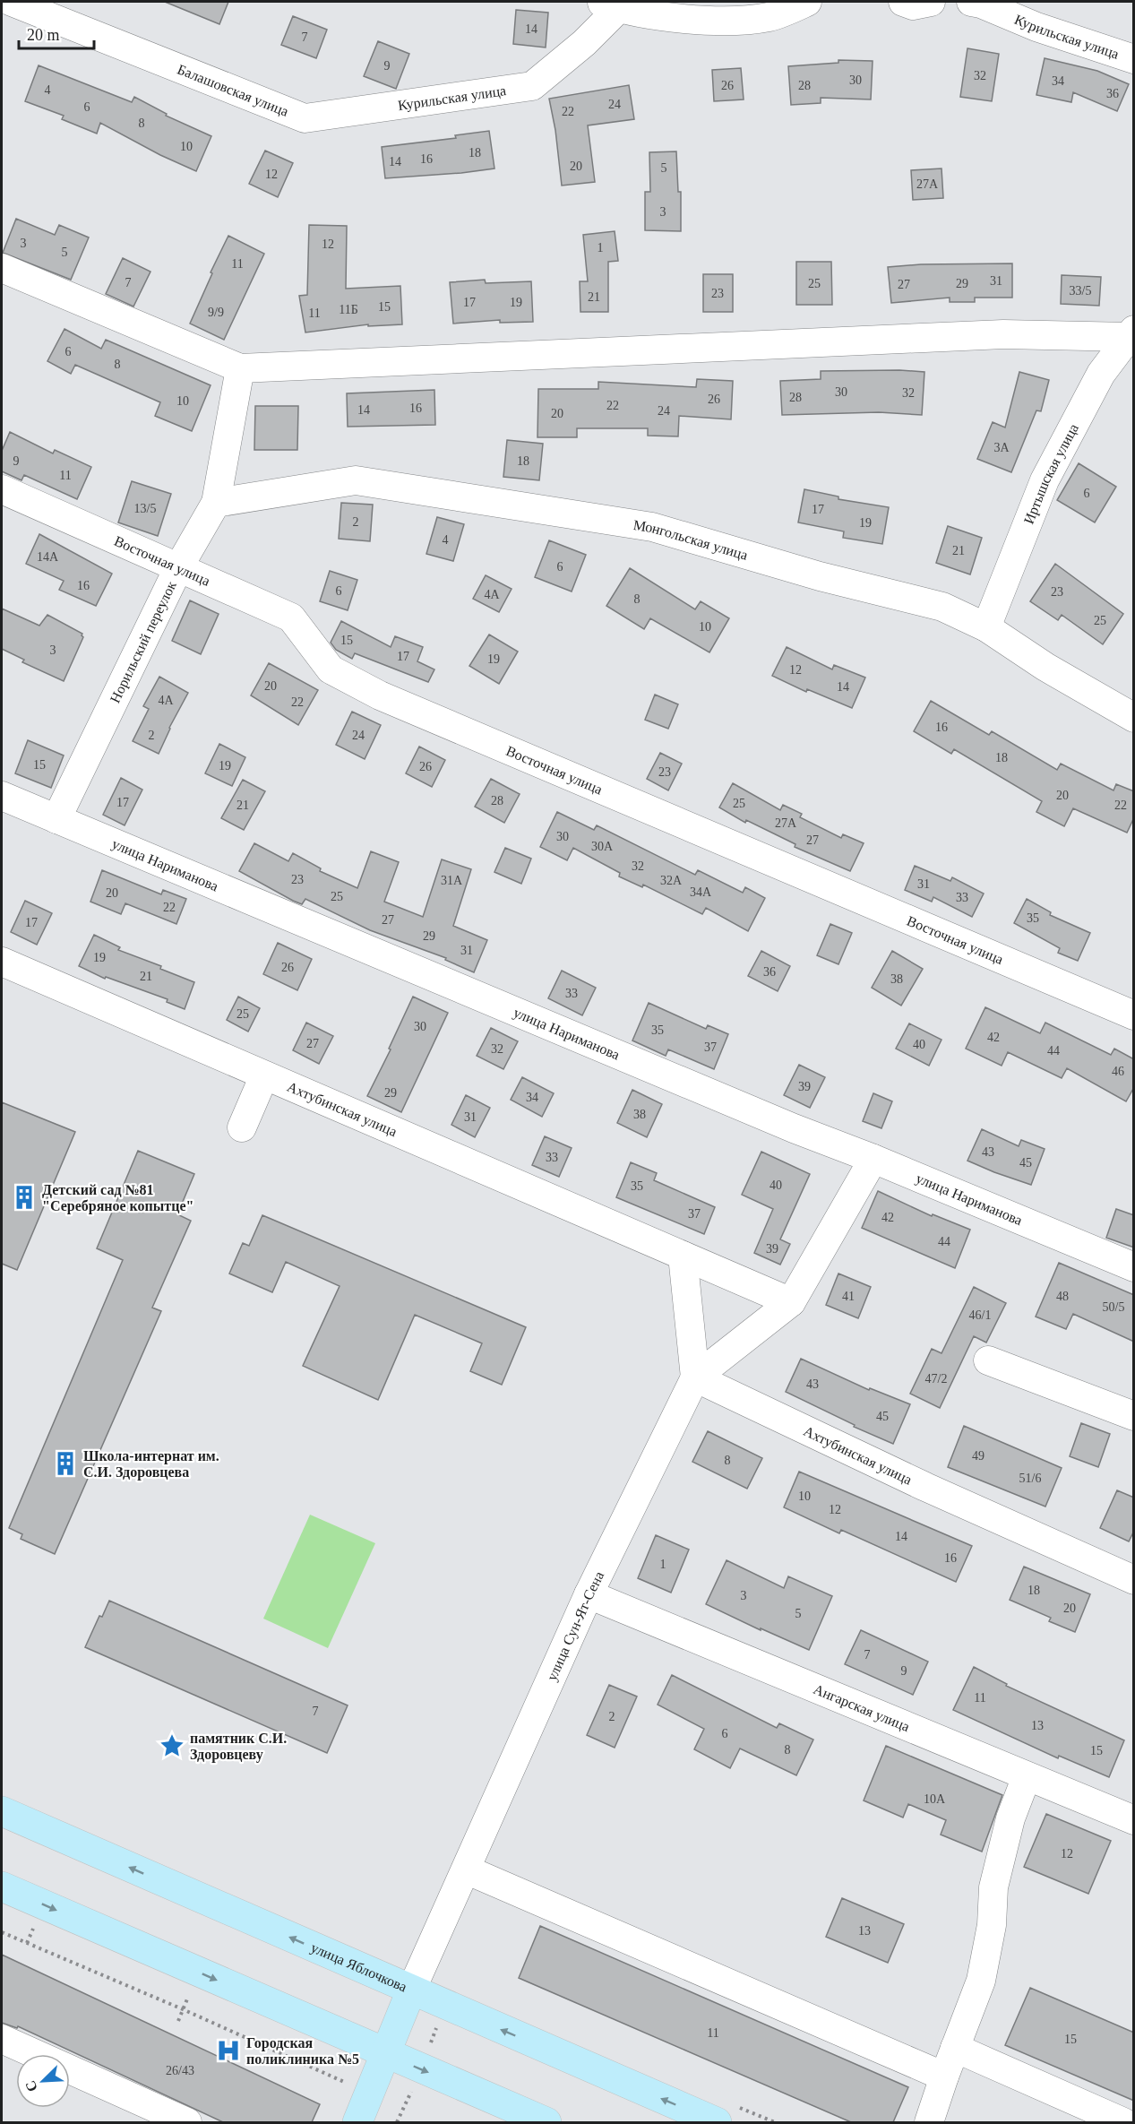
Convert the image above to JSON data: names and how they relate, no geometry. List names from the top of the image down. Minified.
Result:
{"streets":{"main road":["улица Яблочкова"],"street":["Курильская улица","Балашовская улица","Иртышская улица","Монгольская улица","Восточная улица","Норильский переулок","улица Нариманова","Ахтубинская улица","улица Сун-Ят-Сена","Ангарская улица"]},"crossings":[["Курильская улица","Балашовская улица"],["Иртышская улица","Монгольская улица"],["Монгольская улица","Норильский переулок"],["Восточная улица","Норильский переулок"],["Норильский переулок","улица Нариманова"],["Ахтубинская улица","улица Сун-Ят-Сена"],["улица Сун-Ят-Сена","Ангарская улица"],["улица Сун-Ят-Сена","улица Яблочкова"]],"places":{"building":["Детский сад №81 \"Серебряное копытце\"","Школа-интернат им. С.И. Здоровцева"],"place":["памятник С.И. Здоровцеву"],"hospital":["Городская поликлиника №5"]},"house_numbers":["14","7","9","32","30","34","26","28","4","36","24","6","22","8","10","18","16","14","20","5","12","27А","3","3","12","1","5","11","31","7","25","29","27","33/5","23","21","17","19","15","11Б","9/9","11","6","8","30","32","28","26","10","22","16","14","24","20","3А","9","18","11","6","13/5","17","2","19","4","21","14А","6","16","6","23","4А","8","25","10","15","3","17","19","12","20","14","4А","22","16","2","24","18","15","19","26","23","20","28","17","25","21","22","27А","30","27","30А","32","23","31А","32А","31","34А","20","25","33","22","35","27","17","29","31","19","26","36","21","38","33","25","30","35","42","27","40","37","32","44","46","39","29","34","38","31","43","33","45","40","35","37","42","44","39","41","48","50/5","46/1","47/2","43","45","49","8","51/6","10","12","14","16","1","18","3","20","5","7","9","11","7","2","13","6","8","15","10А","12","13","11","15","26/43"],"scale_bar":"20 m","north":"bottom left"}
